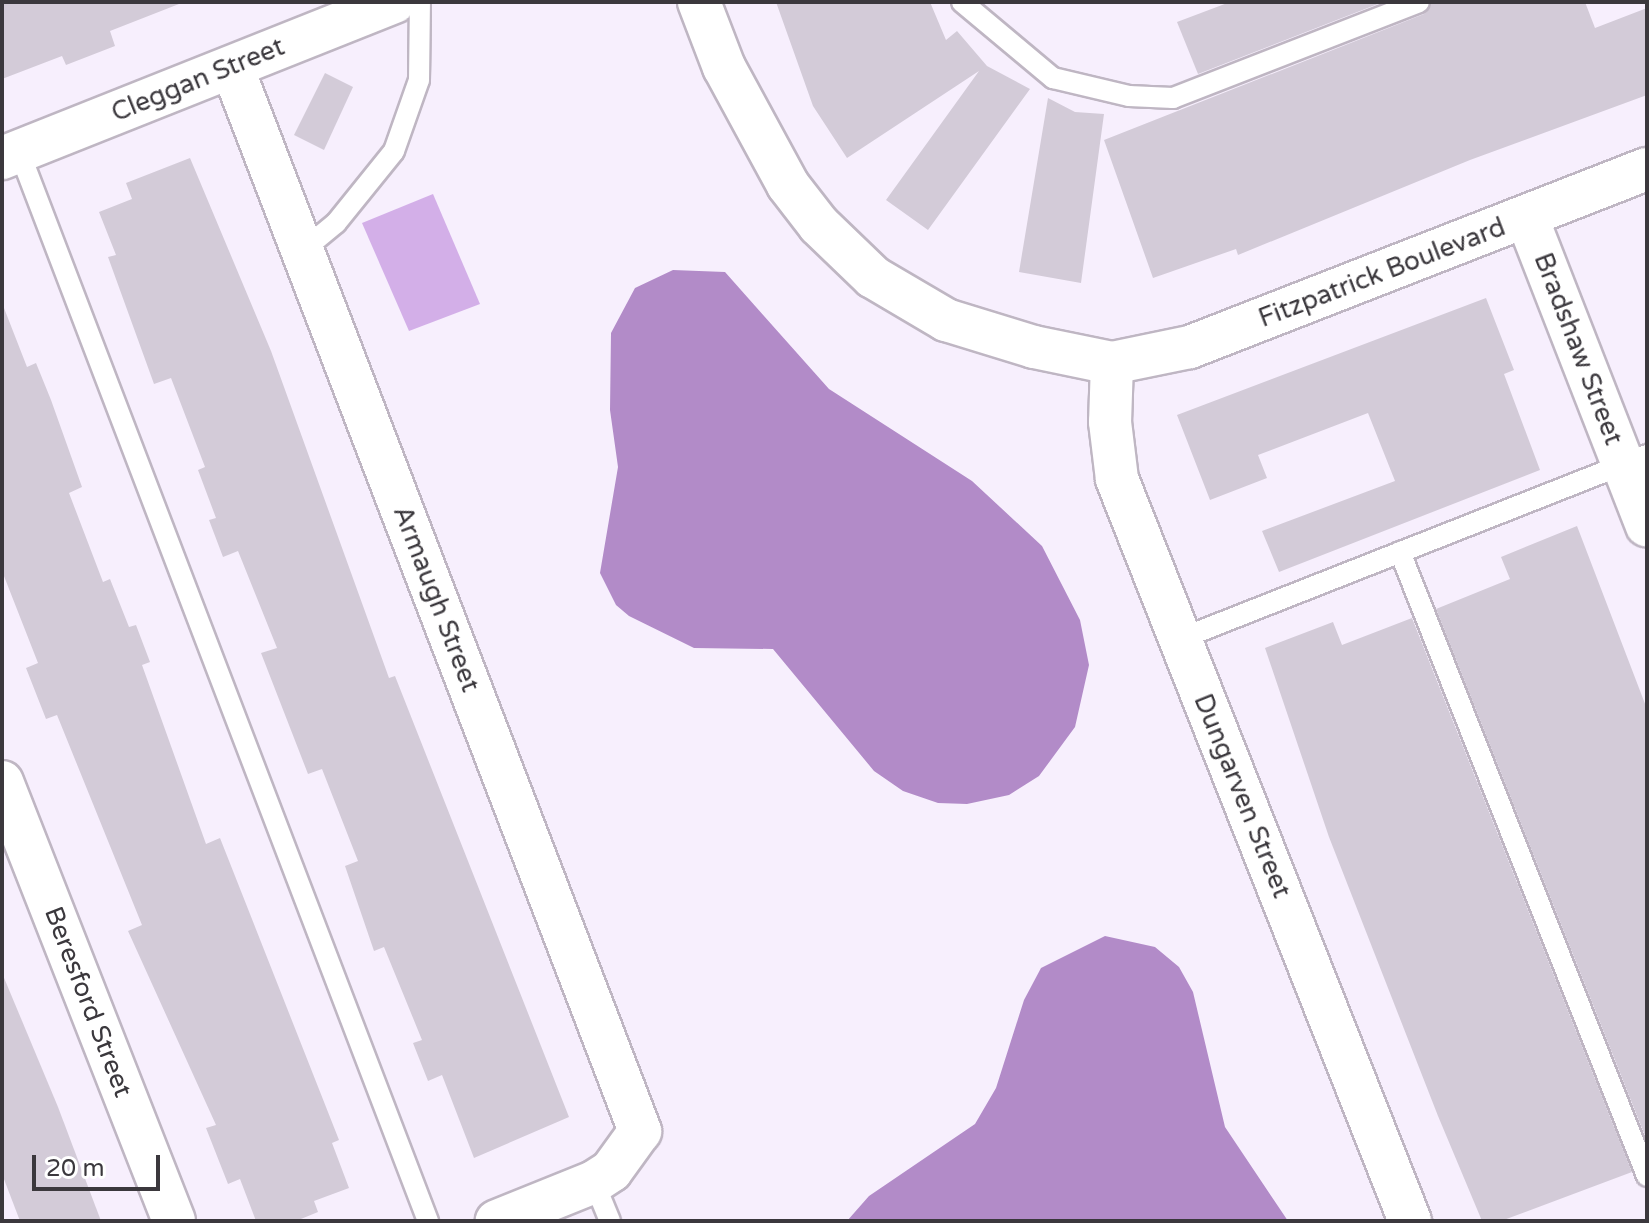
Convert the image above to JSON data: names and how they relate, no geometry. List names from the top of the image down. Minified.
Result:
{"streets":{"street":["Cleggan Street","Fitzpatrick Boulevard","Bradshaw Street","Armaugh Street","Dungarven Street","Beresford Street"]},"crossings":[["Cleggan Street","Armaugh Street"],["Fitzpatrick Boulevard","Bradshaw Street"],["Fitzpatrick Boulevard","Dungarven Street"]],"scale_bar":"20 m"}
